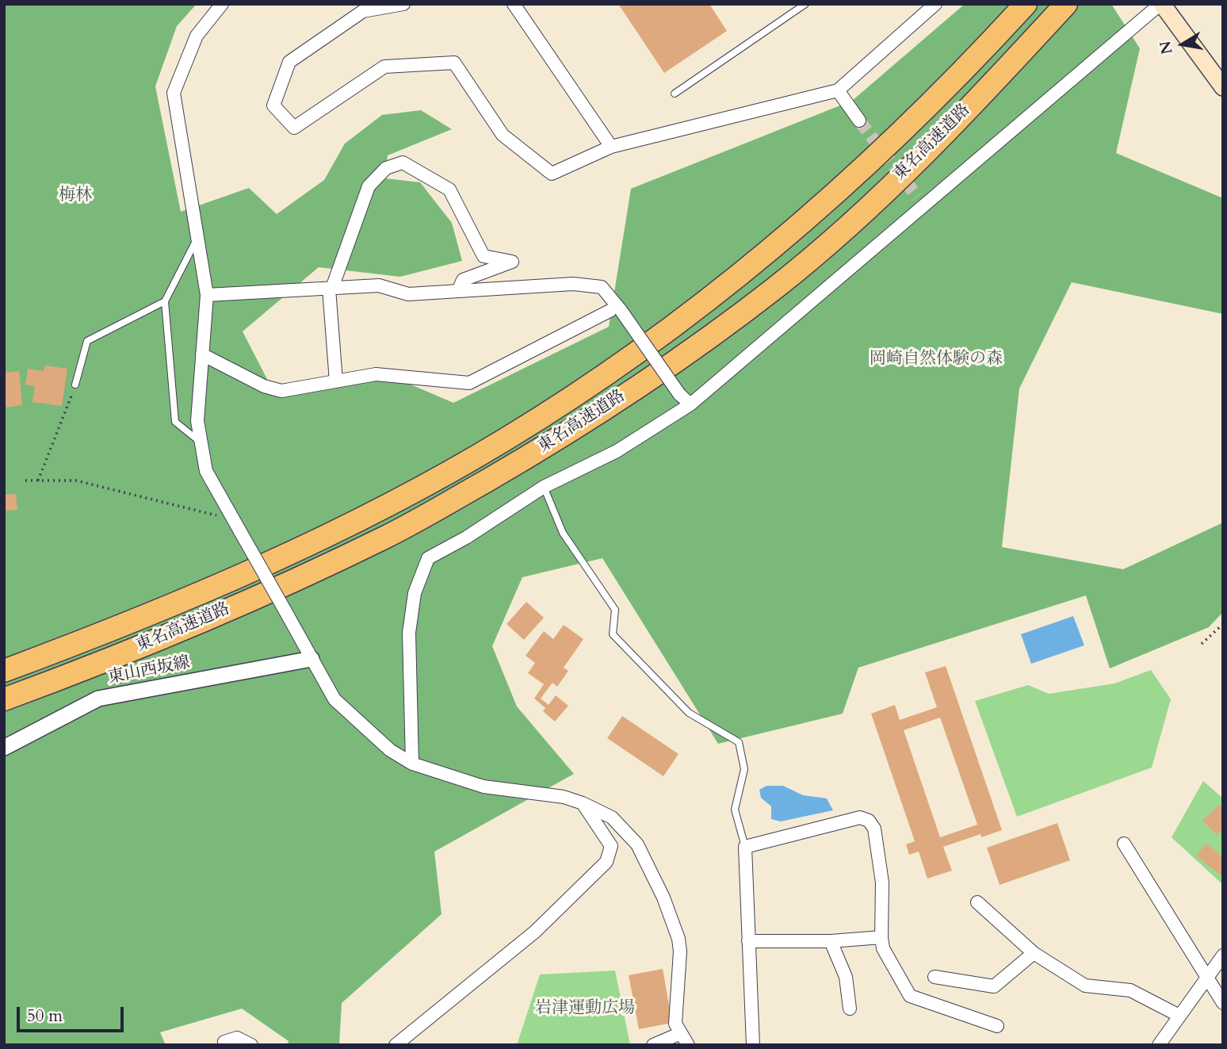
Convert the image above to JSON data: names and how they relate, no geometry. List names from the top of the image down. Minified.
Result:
{"streets":{"highway":["東名高速道路"],"street":["東山西坂線"]},"parks":["梅林","岡崎自然体験の森","岩津運動広場"],"scale_bar":"50 m","north":"left"}
